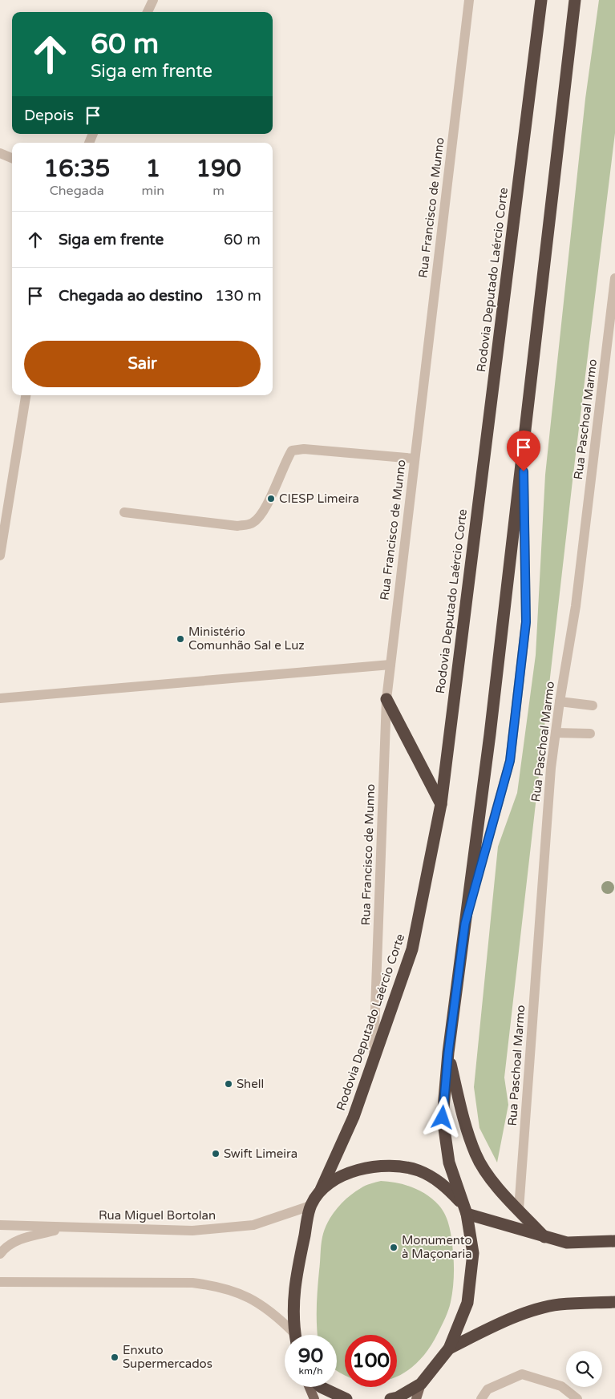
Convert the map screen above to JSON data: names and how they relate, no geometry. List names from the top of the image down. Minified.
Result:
{"streets":{"highway":["Rodovia Deputado Laércio Corte"],"street":["Rua Francisco de Munno","Rua Paschoal Marmo","Rua Miguel Bortolan"]},"crossings":[["Rua Francisco de Munno","Rodovia Deputado Laércio Corte"],["Rodovia Deputado Laércio Corte","Rua Miguel Bortolan"]],"places":["CIESP Limeira","Ministério Comunhão Sal e Luz","Shell","Swift Limeira","Monumento à Maçonaria","Enxuto Supermercados"],"page":{"turn":["60 m","Siga em frente"],"then":"Depois","eta":["16:35","Chegada","1","min","190","m"],"list":[{"name":"Siga em frente","value":"60 m"},{"name":"Chegada ao destino","value":"130 m"}],"buttons":"Sair","speed":"90 km/h","limit":"100"}}
